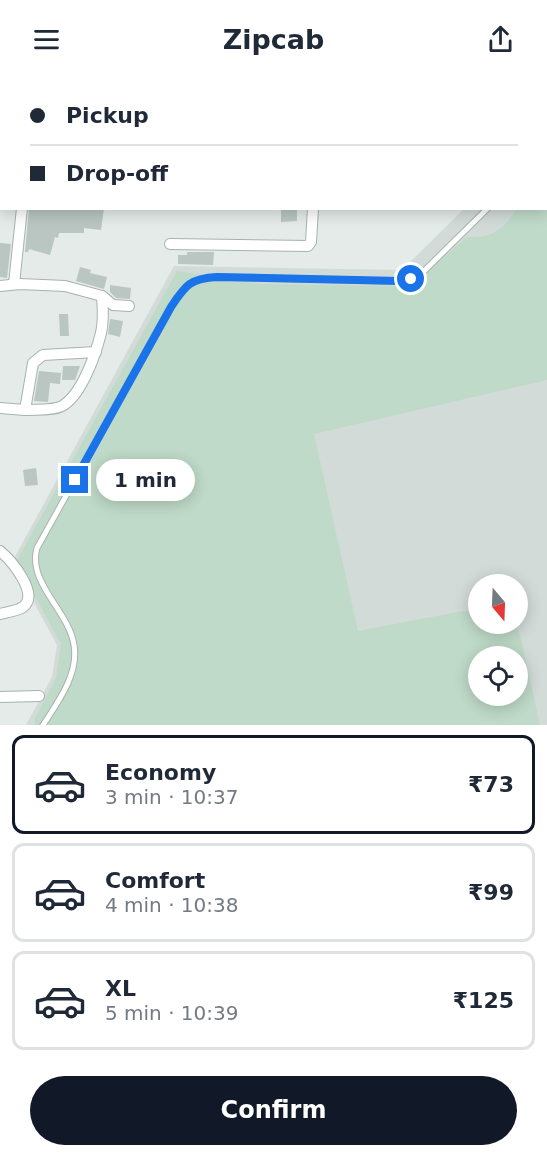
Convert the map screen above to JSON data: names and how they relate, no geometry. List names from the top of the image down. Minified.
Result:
{"north":"bottom","page":{"header":"Zipcab","banner":["Pickup","Drop-off"],"bubble":"1 min","list":[{"name":"Economy","note":"3 min · 10:37","value":"₹73"},{"name":"Comfort","note":"4 min · 10:38","value":"₹99"},{"name":"XL","note":"5 min · 10:39","value":"₹125"}],"buttons":"Confirm"}}
